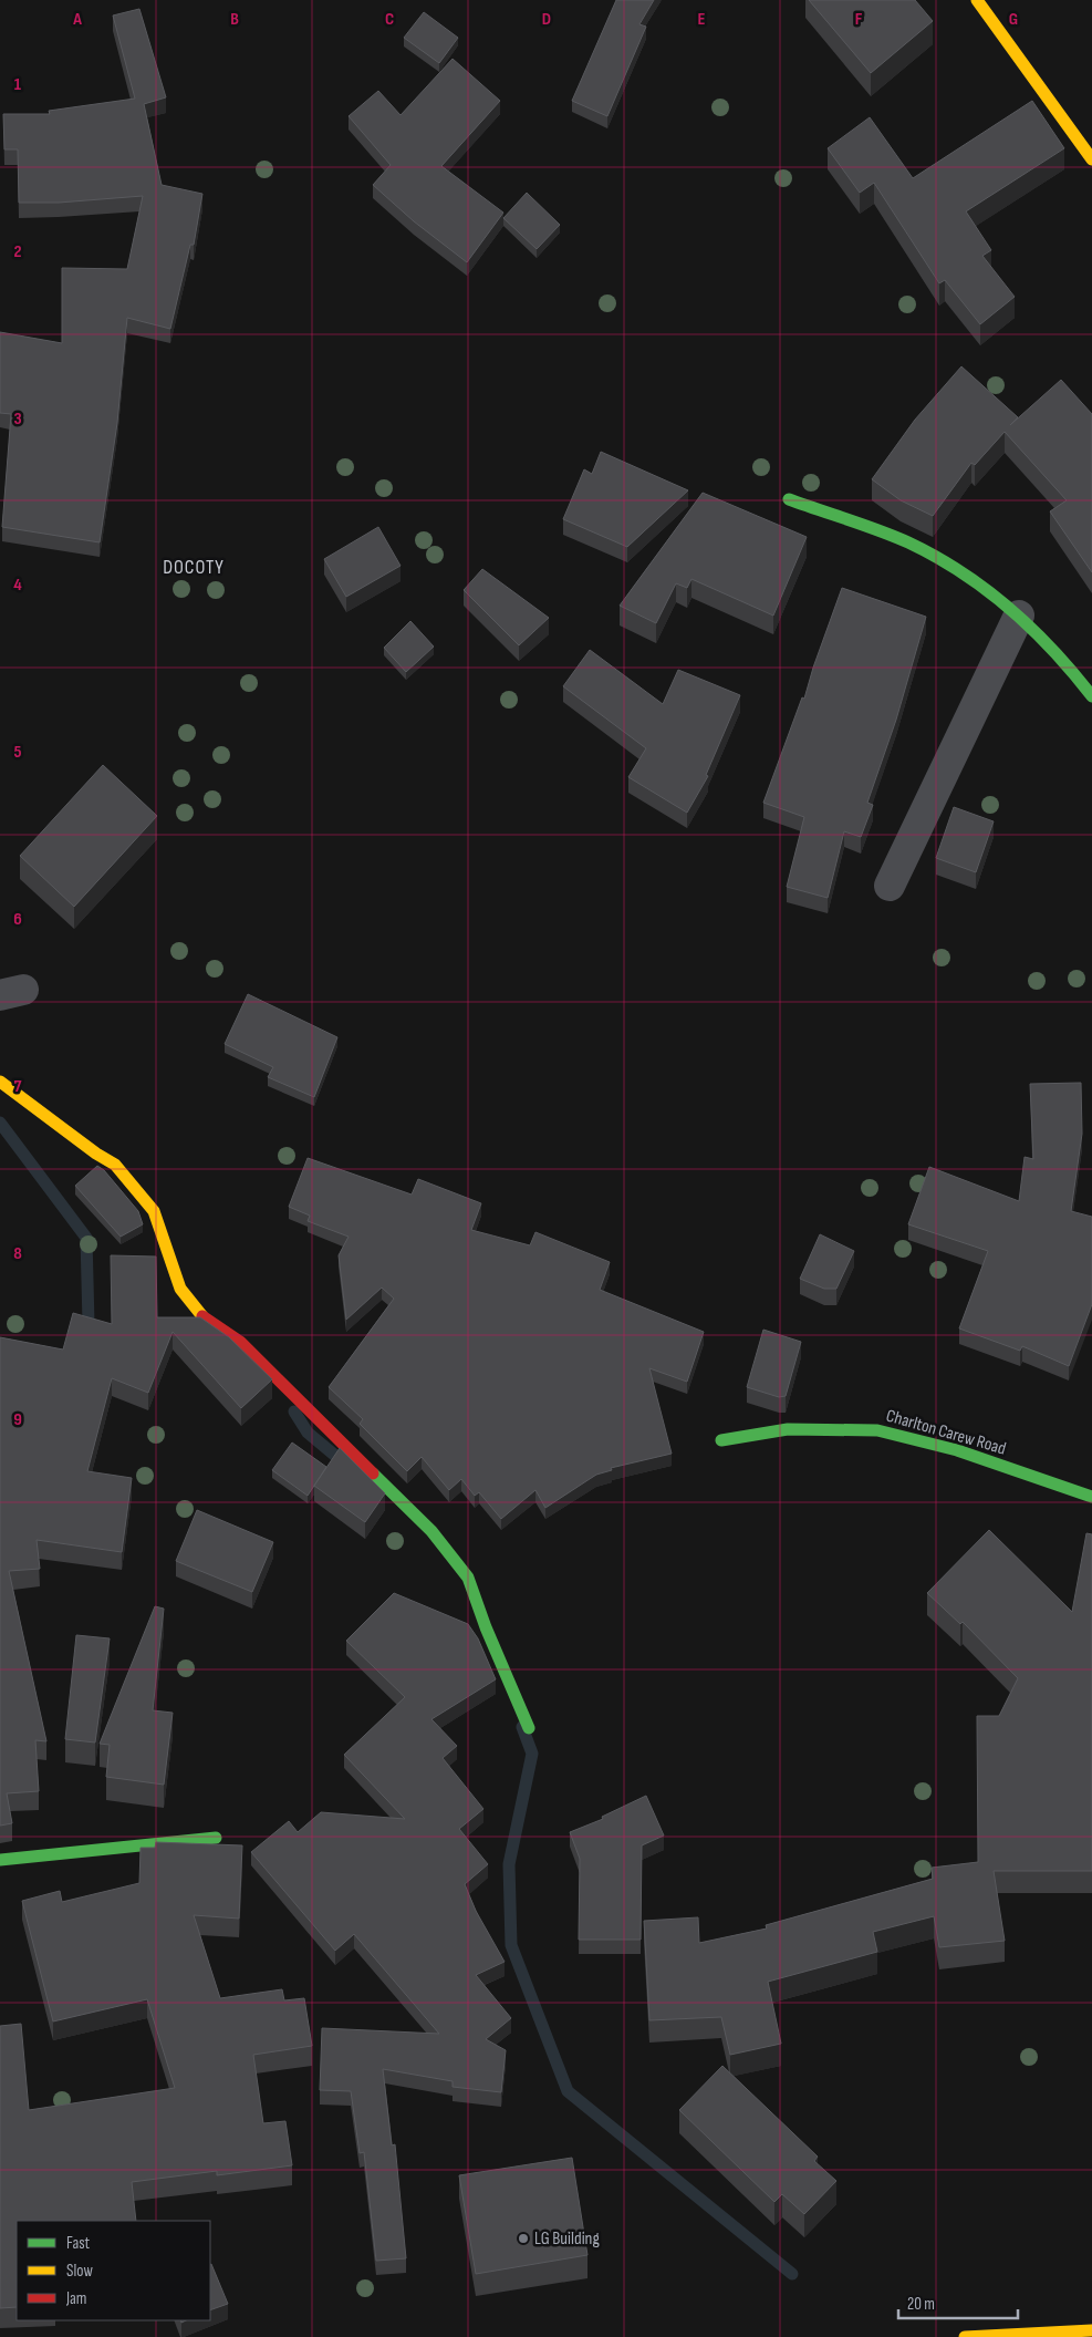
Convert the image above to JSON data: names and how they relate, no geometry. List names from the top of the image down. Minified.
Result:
{"streets":{"street":["Charlton Carew Road"]},"districts":["DOCOTY"],"places":["LG Building"],"legend":["Fast","Slow","Jam"],"scale_bar":"20 m","grid":{"columns":["A","B","C","D","E","F","G"],"rows":["1","2","3","4","5","6","7","8","9"]}}
